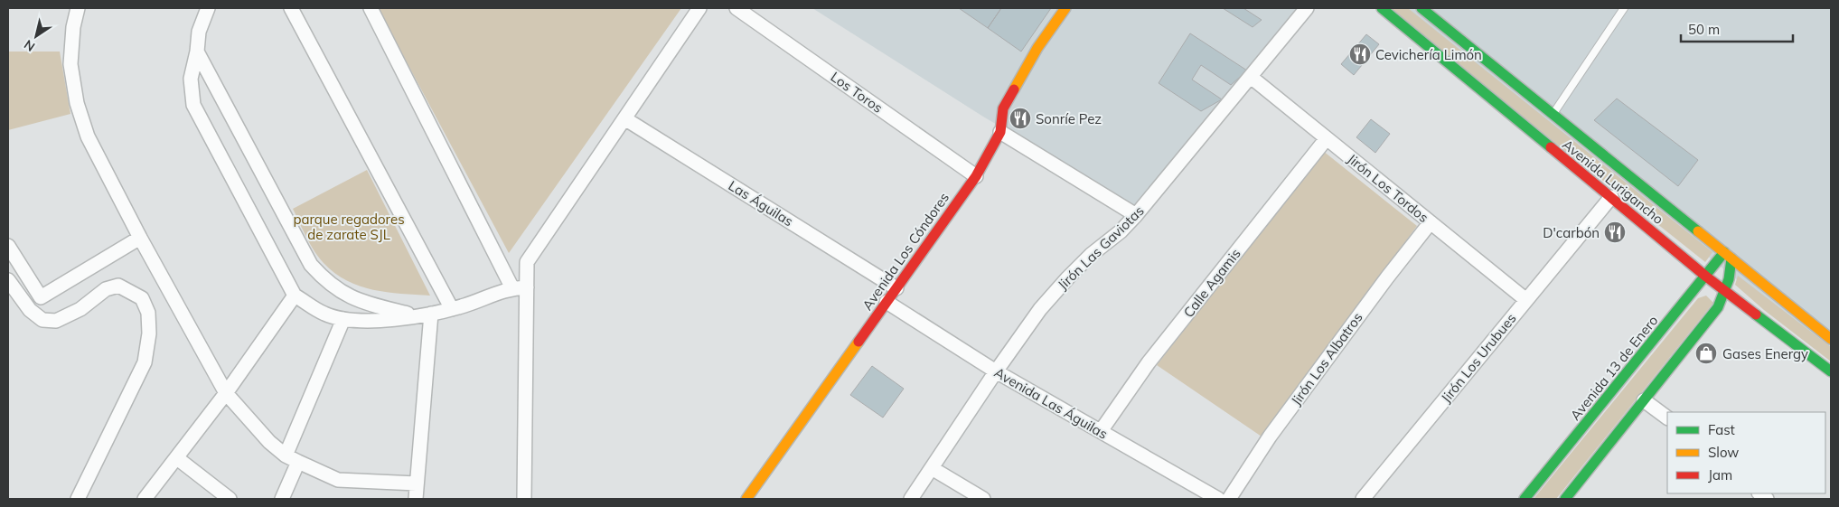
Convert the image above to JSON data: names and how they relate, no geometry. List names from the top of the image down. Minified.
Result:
{"streets":{"main road":["Avenida Lurigancho","Avenida Los Cóndores","Avenida 13 de Enero"],"street":["Los Toros","Jirón Los Tordos","Las Águilas","Jirón Las Gaviotas","Calle Agamis","Jirón Los Urubues","Jirón Los Albatros","Avenida Las Águilas"]},"crossings":[["Los Toros","Avenida Los Cóndores"],["Avenida Lurigancho","Jirón Los Urubues"],["Avenida Lurigancho","Avenida 13 de Enero"],["Jirón Los Tordos","Jirón Las Gaviotas"],["Jirón Los Tordos","Calle Agamis"],["Jirón Los Tordos","Jirón Los Urubues"],["Jirón Los Tordos","Jirón Los Albatros"],["Las Águilas","Avenida Los Cóndores"],["Jirón Las Gaviotas","Avenida Las Águilas"],["Avenida Los Cóndores","Avenida Las Águilas"],["Calle Agamis","Avenida Las Águilas"]],"parks":["parque regadores de zarate SJL"],"places":{"restaurant":["Cevichería Limón","Sonríe Pez","D'carbón"],"shop":["Gases Energy"]},"legend":["Fast","Slow","Jam"],"scale_bar":"50 m","north":"bottom left"}
